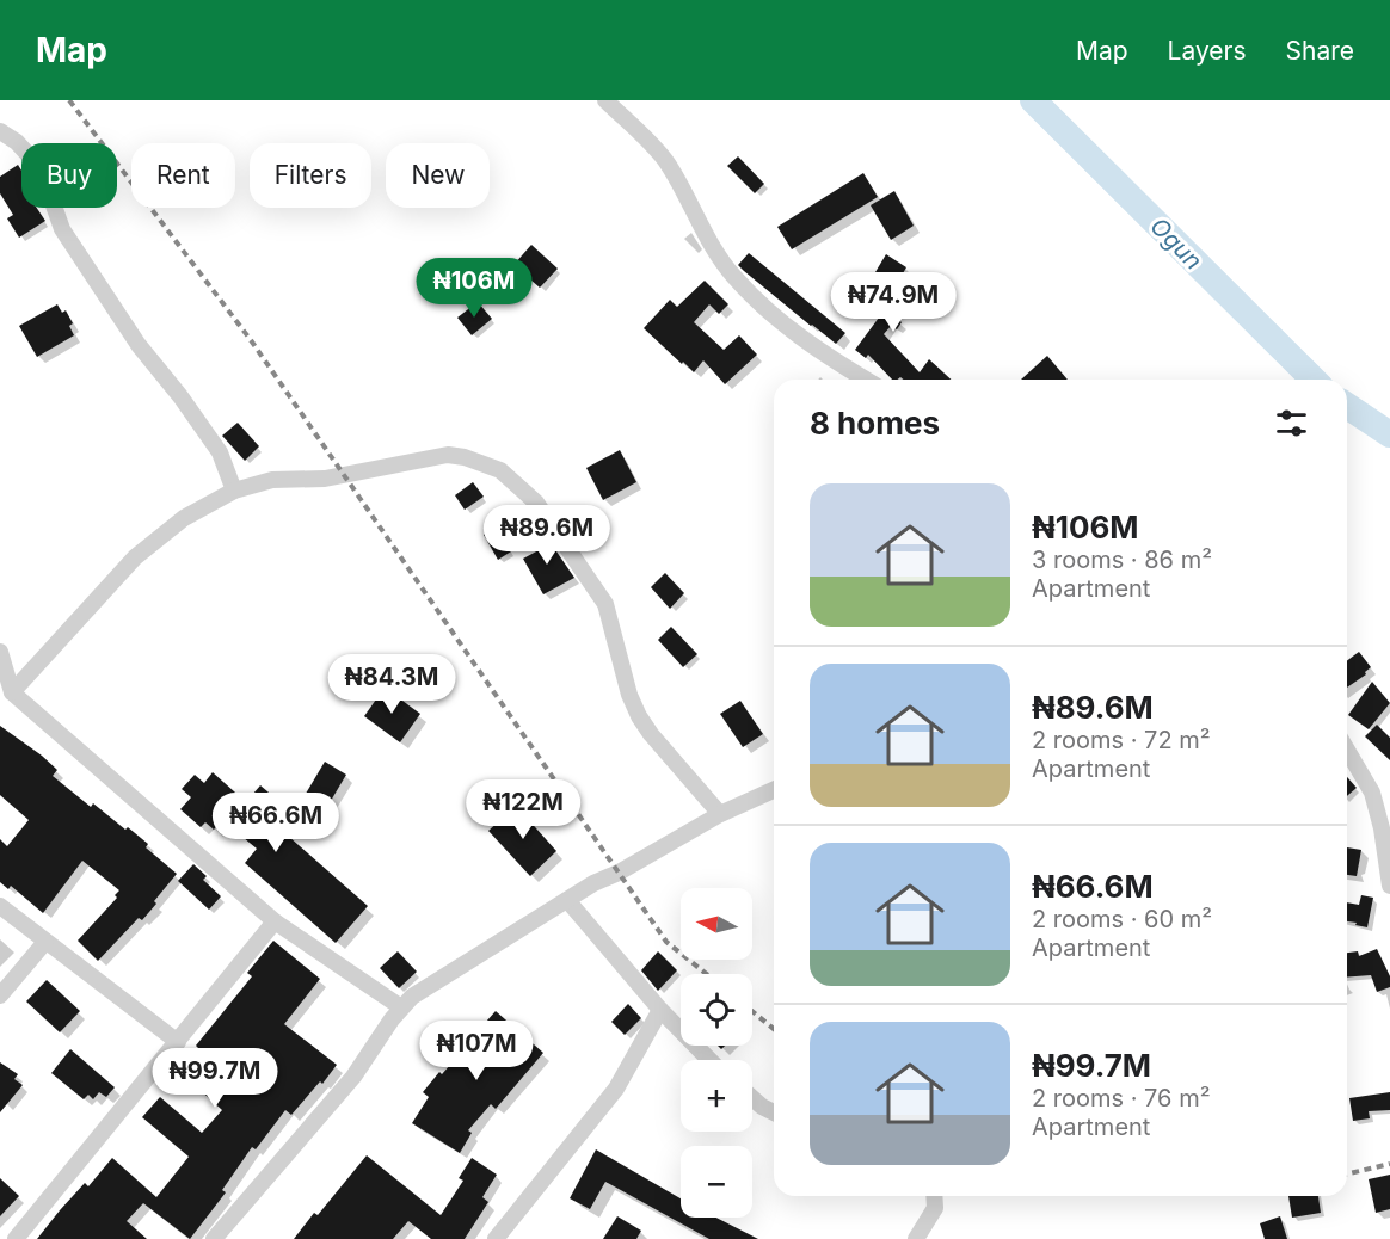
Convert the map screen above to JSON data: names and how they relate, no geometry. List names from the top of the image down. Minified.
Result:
{"water":["Ogun"],"north":"left","page":{"header":"Map","nav":["Map","Layers","Share"],"chip":["Buy","Rent","Filters","New"],"price":["₦106M","₦74.9M","₦89.6M","₦84.3M","₦122M","₦66.6M","₦107M","₦99.7M"],"heading":"8 homes","list":[{"name":"₦106M","note":"3 rooms · 86 m² · Apartment"},{"name":"₦89.6M","note":"2 rooms · 72 m² · Apartment"},{"name":"₦66.6M","note":"2 rooms · 60 m² · Apartment"},{"name":"₦99.7M","note":"2 rooms · 76 m² · Apartment"}],"map_buttons":["+","−"]}}
